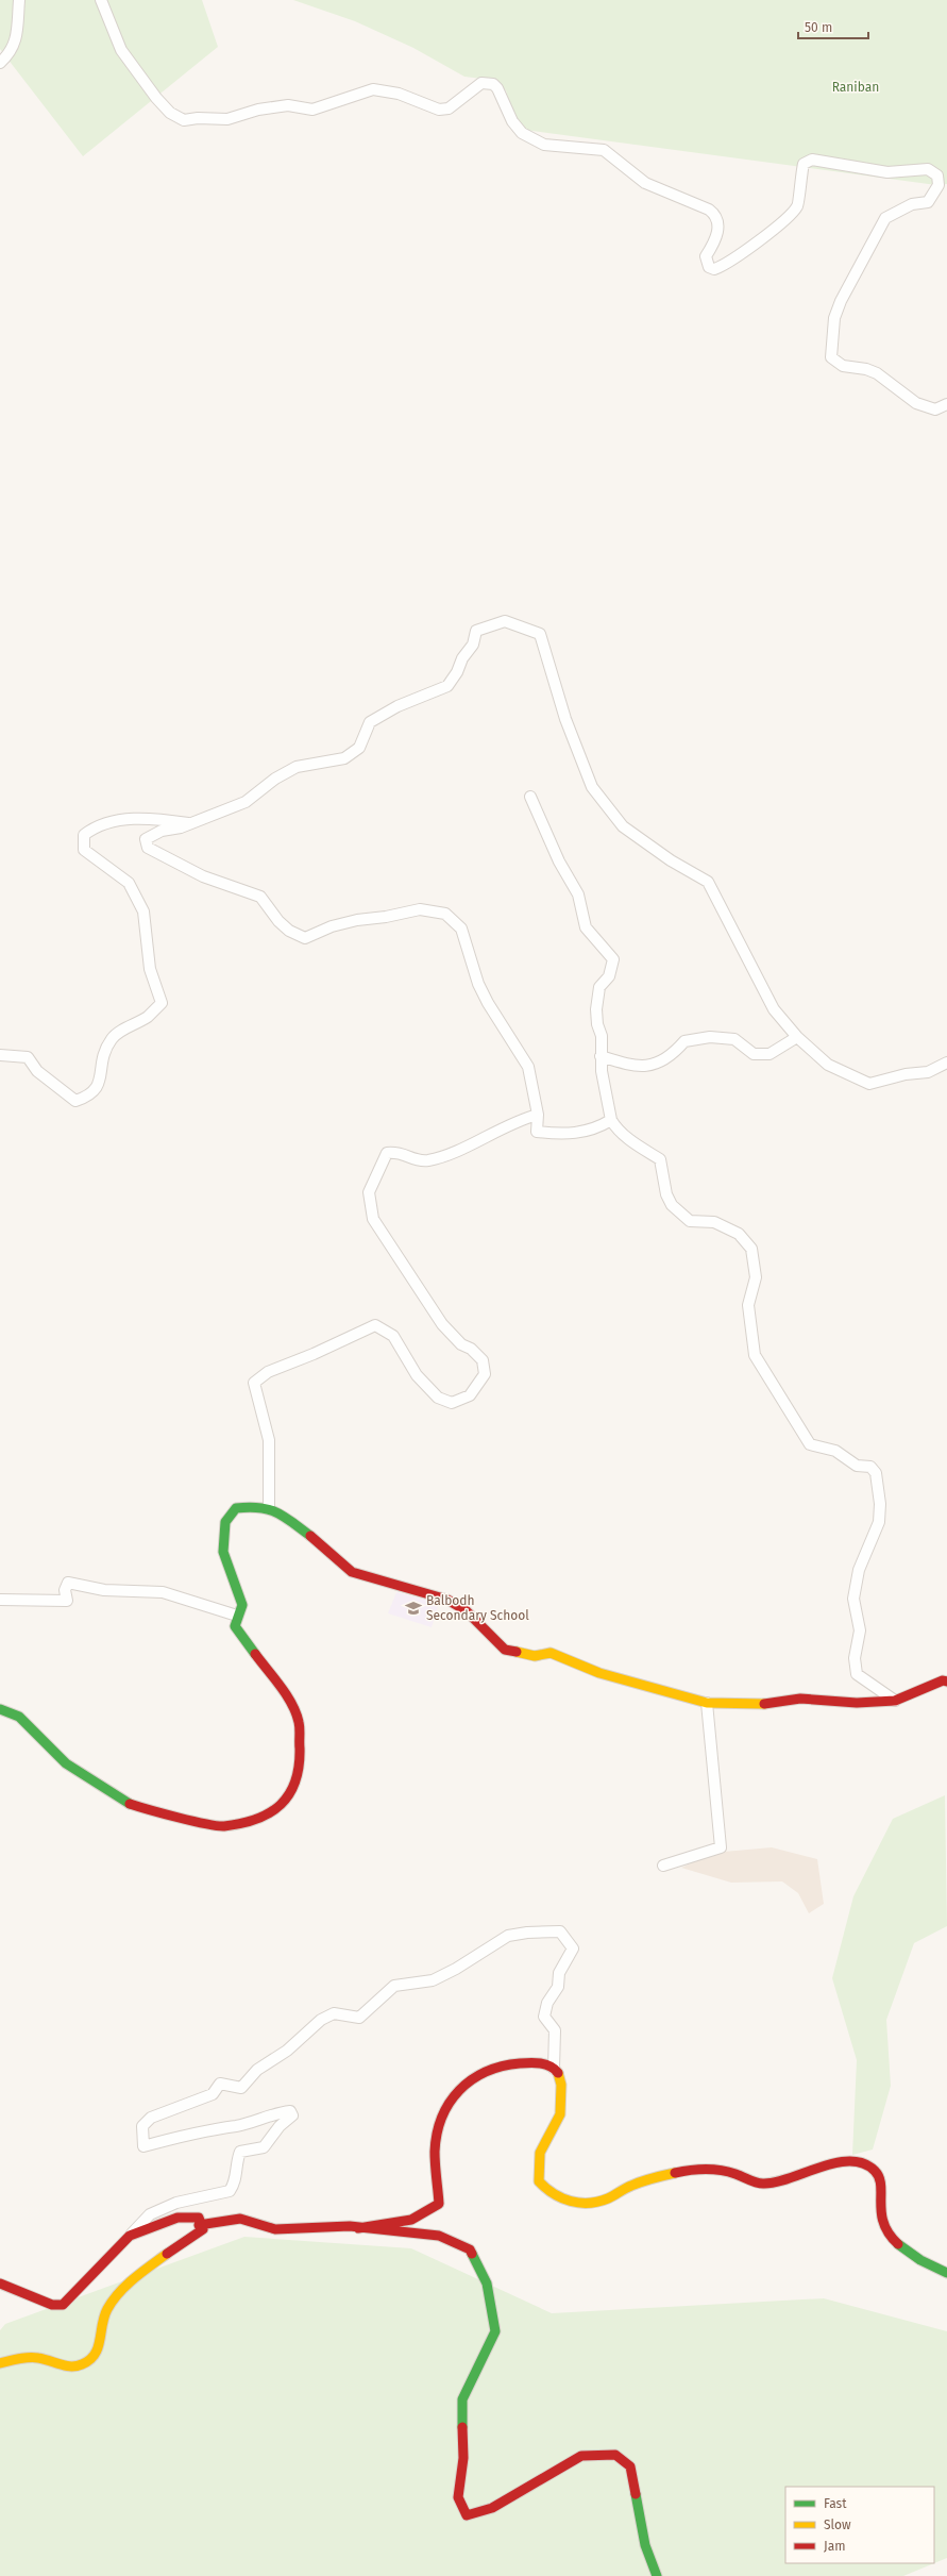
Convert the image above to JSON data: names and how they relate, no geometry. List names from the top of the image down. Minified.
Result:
{"parks":["Raniban"],"places":{"school or university":["Balbodh Secondary School"]},"legend":["Fast","Slow","Jam"],"scale_bar":"50 m"}
